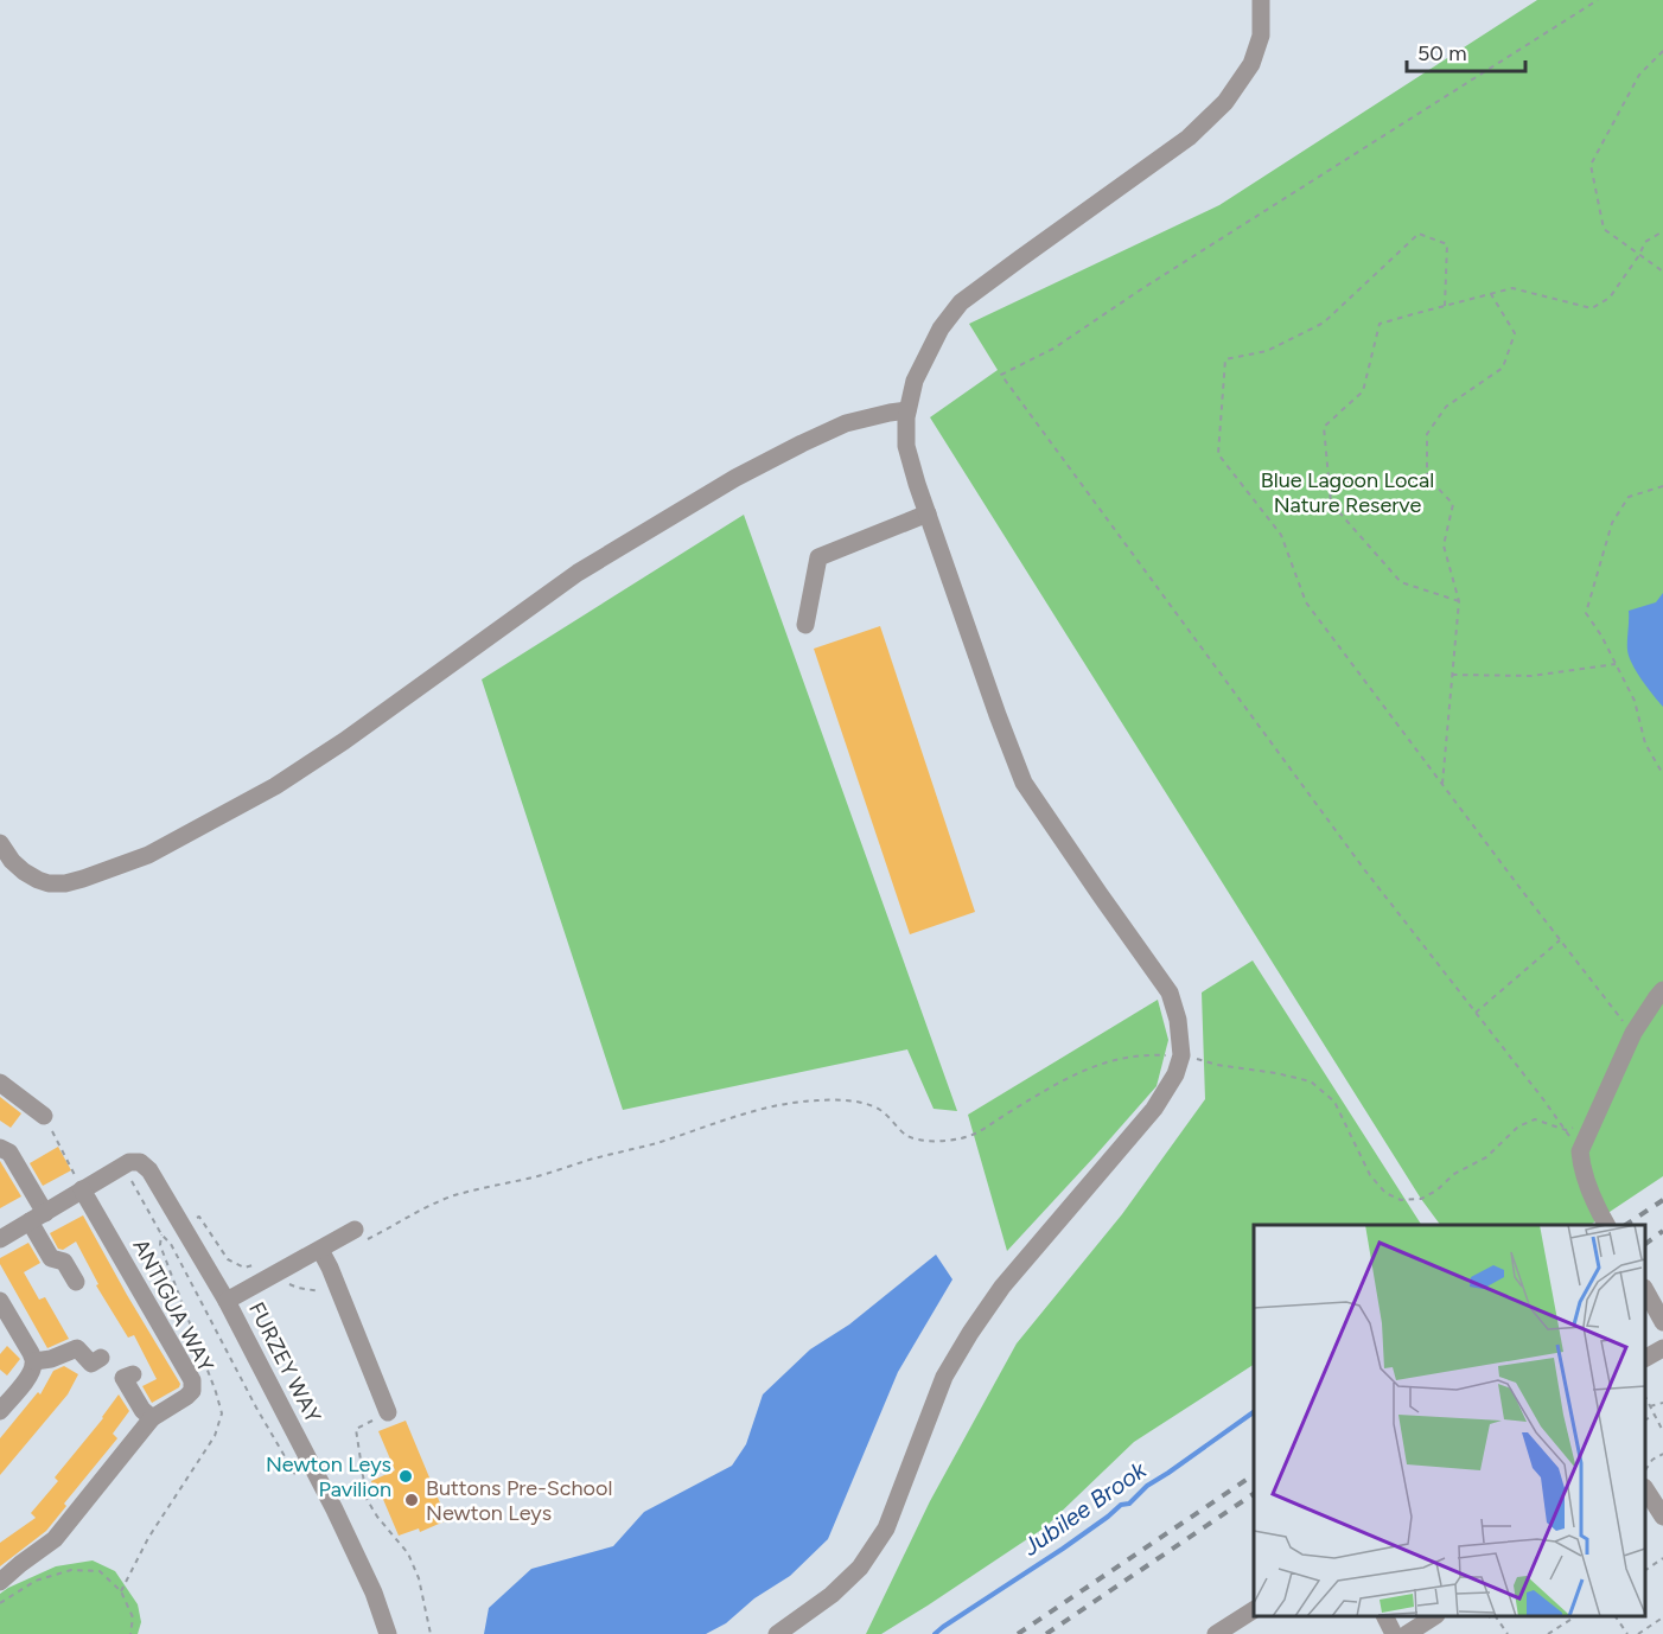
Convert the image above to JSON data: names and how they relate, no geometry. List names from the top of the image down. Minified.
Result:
{"streets":{"street":["ANTIGUA WAY","FURZEY WAY"]},"water":["Jubilee Brook"],"parks":["Blue Lagoon Local Nature Reserve"],"places":["Newton Leys Pavilion","Buttons Pre-School Newton Leys"],"scale_bar":"50 m"}
